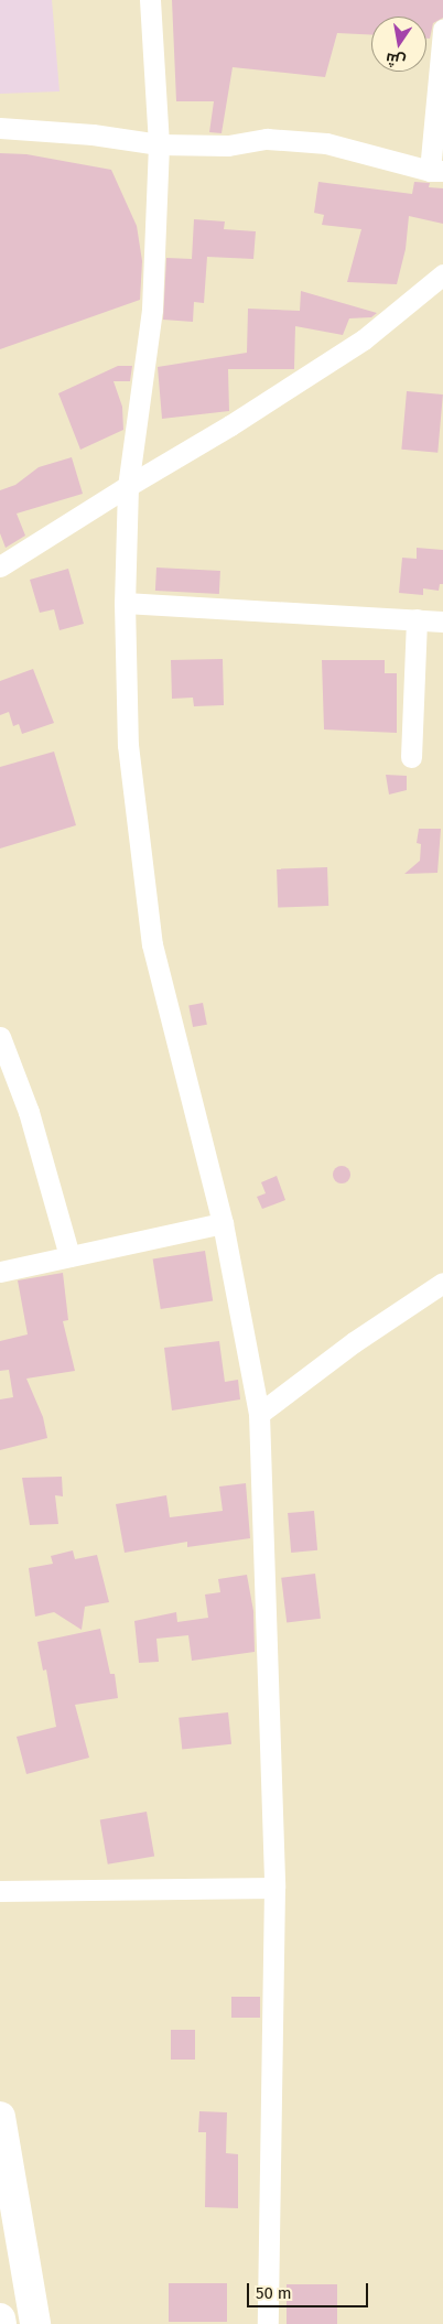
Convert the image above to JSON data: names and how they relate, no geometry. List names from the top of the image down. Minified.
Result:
{"scale_bar":"50 m","north":"bottom"}
